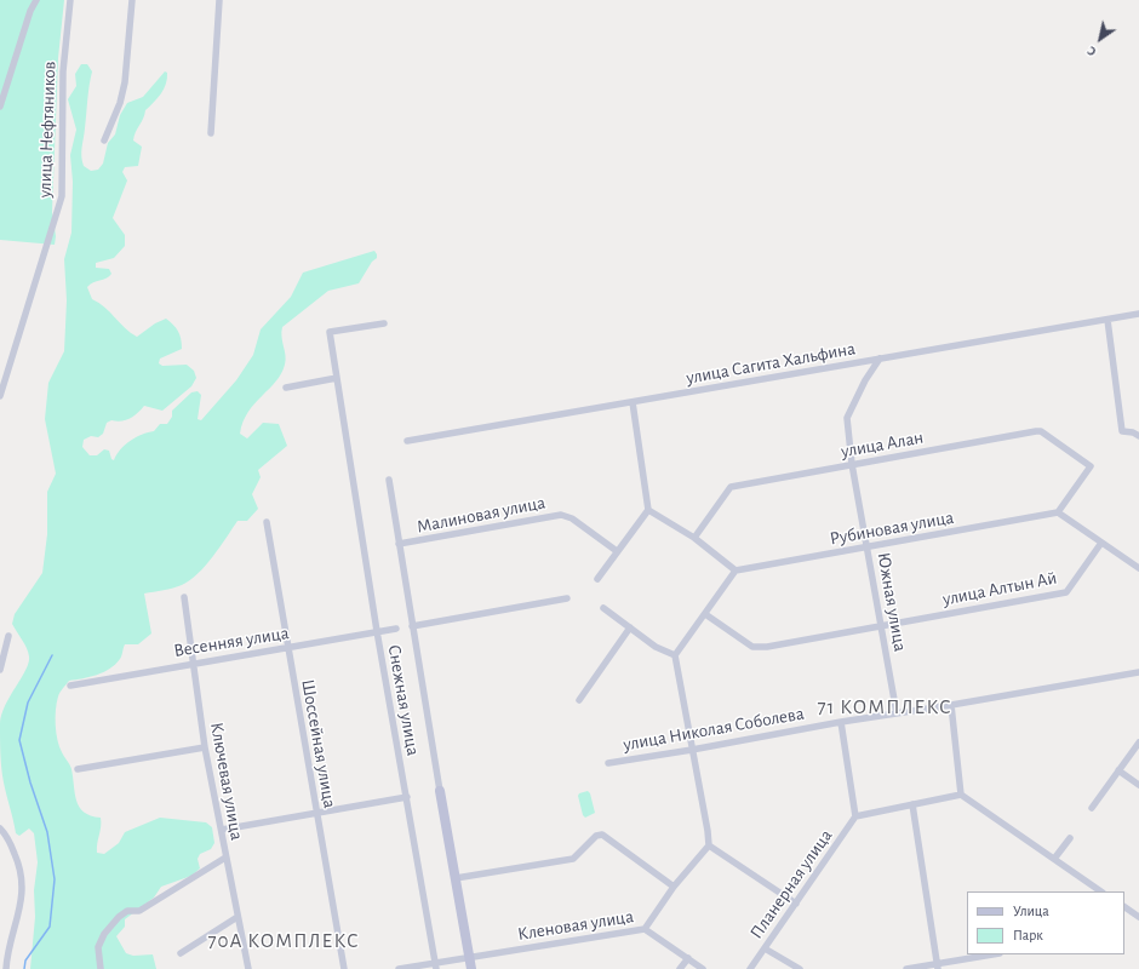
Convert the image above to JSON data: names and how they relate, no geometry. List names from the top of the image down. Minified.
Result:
{"streets":{"street":["улица Нефтяников","улица Сагита Хальфина","улица Алан","Малиновая улица","Рубиновая улица","улица Алтын Ай","Южная улица","Весенняя улица","Снежная улица","улица Николая Соболева","Шоссейная улица","Ключевая улица","Планерная улица","Кленовая улица"]},"crossings":[["улица Сагита Хальфина","Южная улица"],["улица Алан","Рубиновая улица"],["улица Алан","Южная улица"],["Рубиновая улица","Южная улица"],["улица Алтын Ай","Южная улица"],["Южная улица","улица Николая Соболева"],["Весенняя улица","Снежная улица"],["Весенняя улица","Шоссейная улица"],["Весенняя улица","Ключевая улица"],["Снежная улица","Кленовая улица"]],"districts":["71 КОМПЛЕКС","70А КОМПЛЕКС"],"legend":["Улица","Парк"],"north":"bottom left"}
